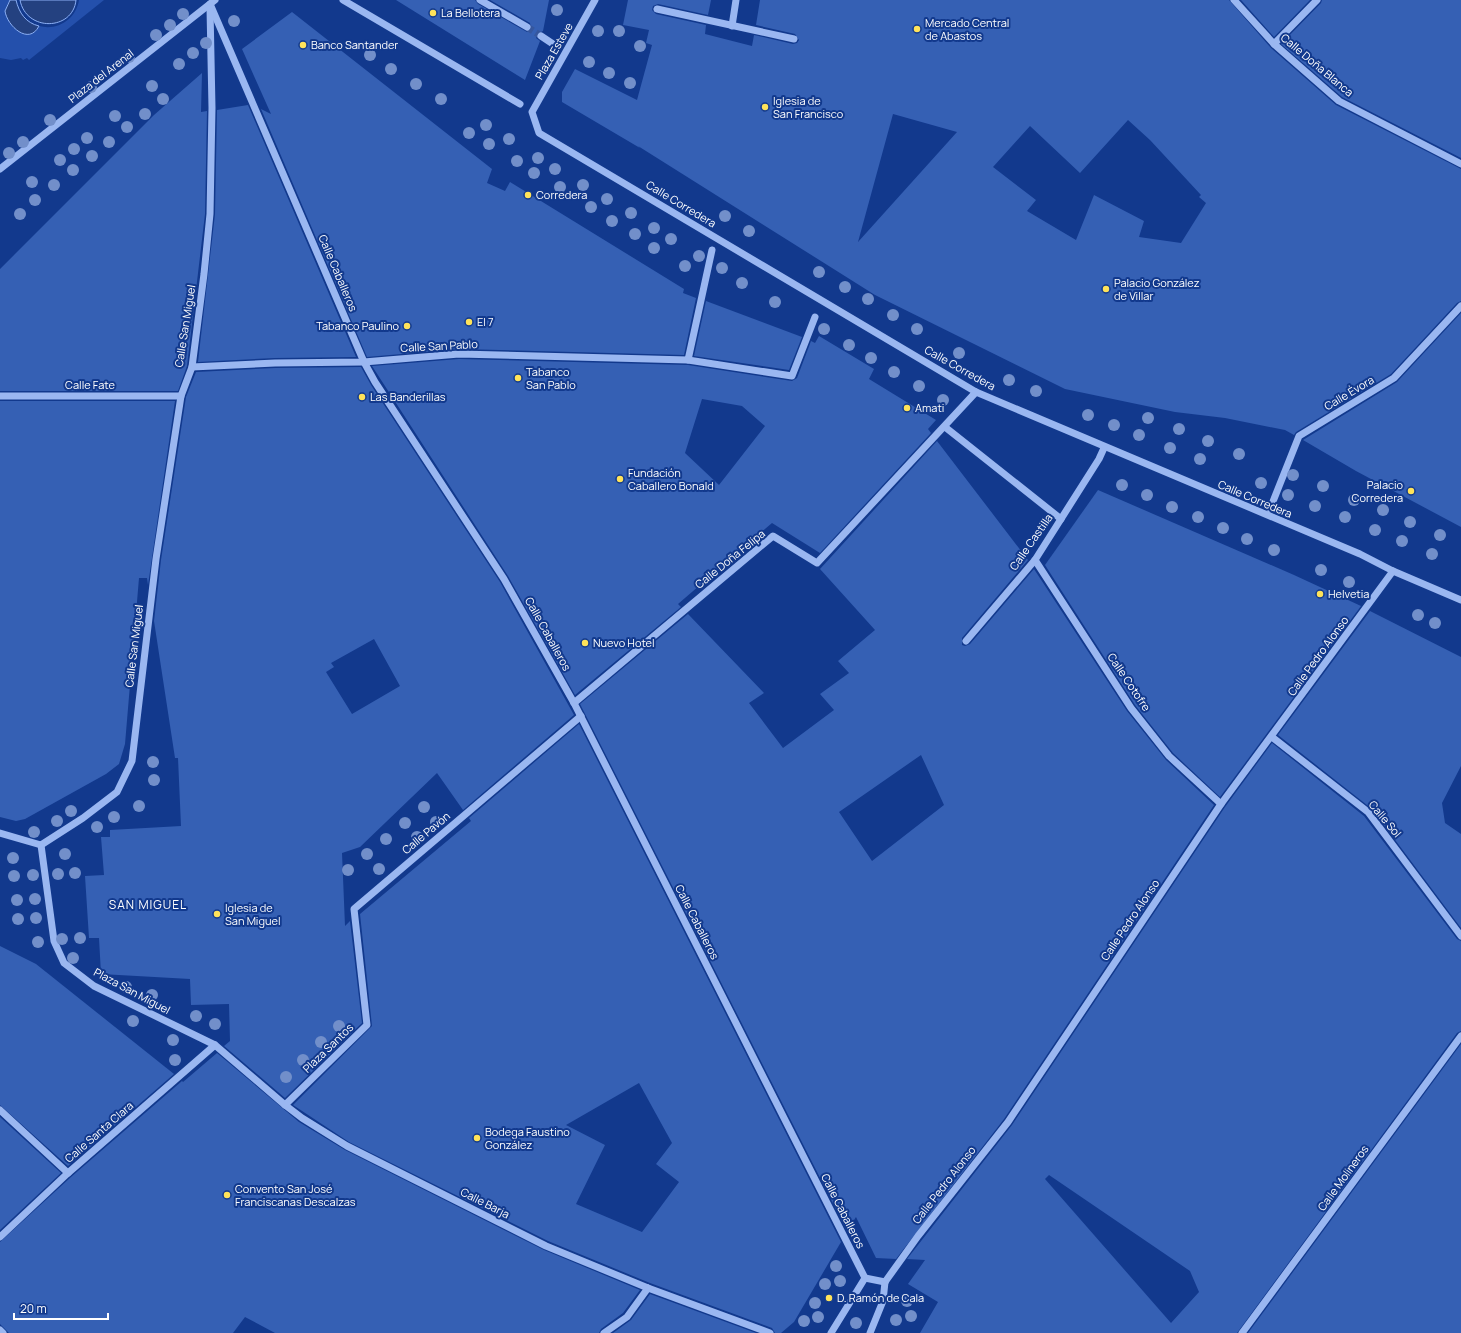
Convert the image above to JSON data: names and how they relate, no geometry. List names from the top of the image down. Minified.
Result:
{"streets":{"street":["Plaza Esteve","Calle Doña Blanca","Plaza del Arenal","Calle Corredera","Calle Caballeros","Calle San Miguel","Calle San Pablo","Calle Fate","Calle Évora","Calle Castilla","Calle Doña Felipa","Calle Pedro Alonso","Calle Cotofre","Calle Sol","Calle Pavón","Plaza San Miguel","Plaza Santos","Calle Santa Clara","Calle Molineros","Calle Barja"]},"crossings":[["Plaza Esteve","Calle Corredera"],["Plaza del Arenal","Calle Caballeros"],["Plaza del Arenal","Calle San Miguel"],["Calle Corredera","Calle Castilla"],["Calle Corredera","Calle Doña Felipa"],["Calle Corredera","Calle Pedro Alonso"],["Calle Caballeros","Calle San Miguel"],["Calle Caballeros","Calle San Pablo"],["Calle Caballeros","Calle Doña Felipa"],["Calle Caballeros","Calle Pavón"],["Calle San Miguel","Calle San Pablo"],["Calle San Miguel","Calle Fate"],["Calle San Miguel","Plaza San Miguel"],["Calle Castilla","Calle Cotofre"],["Calle Pedro Alonso","Calle Cotofre"],["Calle Pedro Alonso","Calle Sol"],["Calle Pavón","Plaza Santos"],["Plaza San Miguel","Calle Santa Clara"],["Plaza San Miguel","Calle Barja"],["Plaza Santos","Calle Barja"],["Calle Santa Clara","Calle Barja"]],"districts":["SAN MIGUEL"],"places":["La Bellotera","Mercado Central de Abastos","Banco Santander","Iglesia de San Francisco","Corredera","Palacio González de Villar","El 7","Tabanco Paulino","Tabanco San Pablo","Las Banderillas","Amati","Fundación Caballero Bonald","Palacio Corredera","Helvetia","Nuevo Hotel","Iglesia de San Miguel","Bodega Faustino González","Convento San José Franciscanas Descalzas","D. Ramón de Cala"],"scale_bar":"20 m"}
